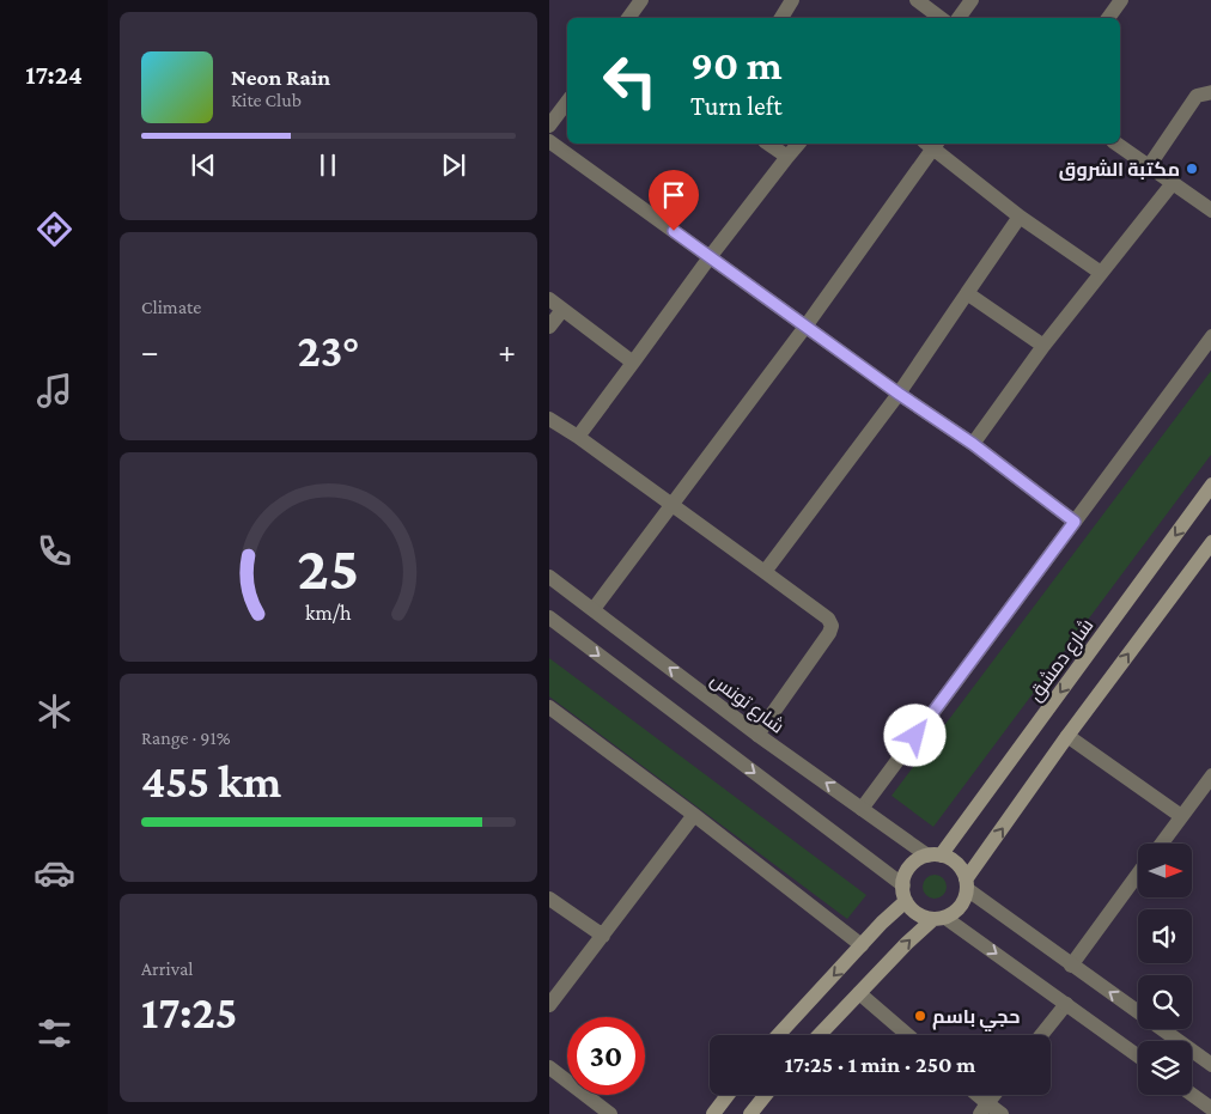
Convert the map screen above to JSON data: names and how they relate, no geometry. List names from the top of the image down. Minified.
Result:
{"streets":{"main road":["شارع دمشق"],"street":["شارع تونس"]},"crossings":[["شارع دمشق","شارع تونس"]],"places":["مكتبة الشروق","حجي باسم"],"north":"right","page":{"tabs":"17:24","turn":["90 m","Turn left"],"song":["Neon Rain","Kite Club"],"tile":["Climate",["Range · 91%","455 km"],["Arrival","17:25"]],"heat":["−","23°","+"],"limit":"30","trip":"17:25 · 1 min · 250 m","gauge":["25","km/h"]}}
